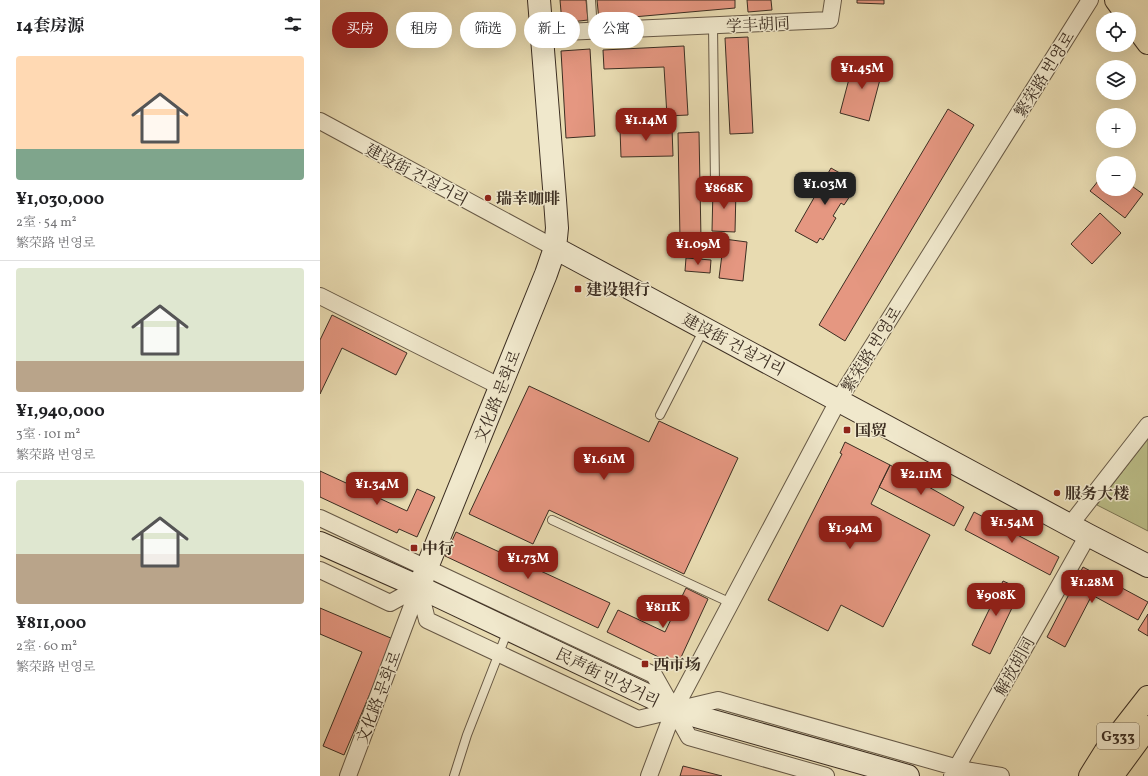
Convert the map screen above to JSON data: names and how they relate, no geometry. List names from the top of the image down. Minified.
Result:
{"streets":{"main road":["G333"],"street":["学丰胡同","繁荣路 번영로","建设街 건설거리","文化路 문화로","解放胡同","民声街 민성거리"]},"crossings":[["繁荣路 번영로","建设街 건설거리"],["繁荣路 번영로","民声街 민성거리"],["建设街 건설거리","文化路 문화로"],["建设街 건설거리","解放胡同"],["文化路 문화로","民声街 민성거리"]],"places":{"other":["瑞幸咖啡","服务大楼"],"transit":["建设银行","国贸","中行","西市场"]},"page":{"heading":"14套房源","map_buttons":["+","−"],"chip":["买房","租房","筛选","新上","公寓"],"list":[{"name":"¥1,030,000","note":"2室 · 54 m² · 繁荣路 번영로"},{"name":"¥1,940,000","note":"3室 · 101 m² · 繁荣路 번영로"},{"name":"¥811,000","note":"2室 · 60 m² · 繁荣路 번영로"}],"price":["¥1.45M","¥1.14M","¥1.03M","¥868K","¥1.09M","¥1.61M","¥2.11M","¥1.34M","¥1.54M","¥1.94M","¥1.73M","¥1.28M","¥908K","¥811K"]}}
